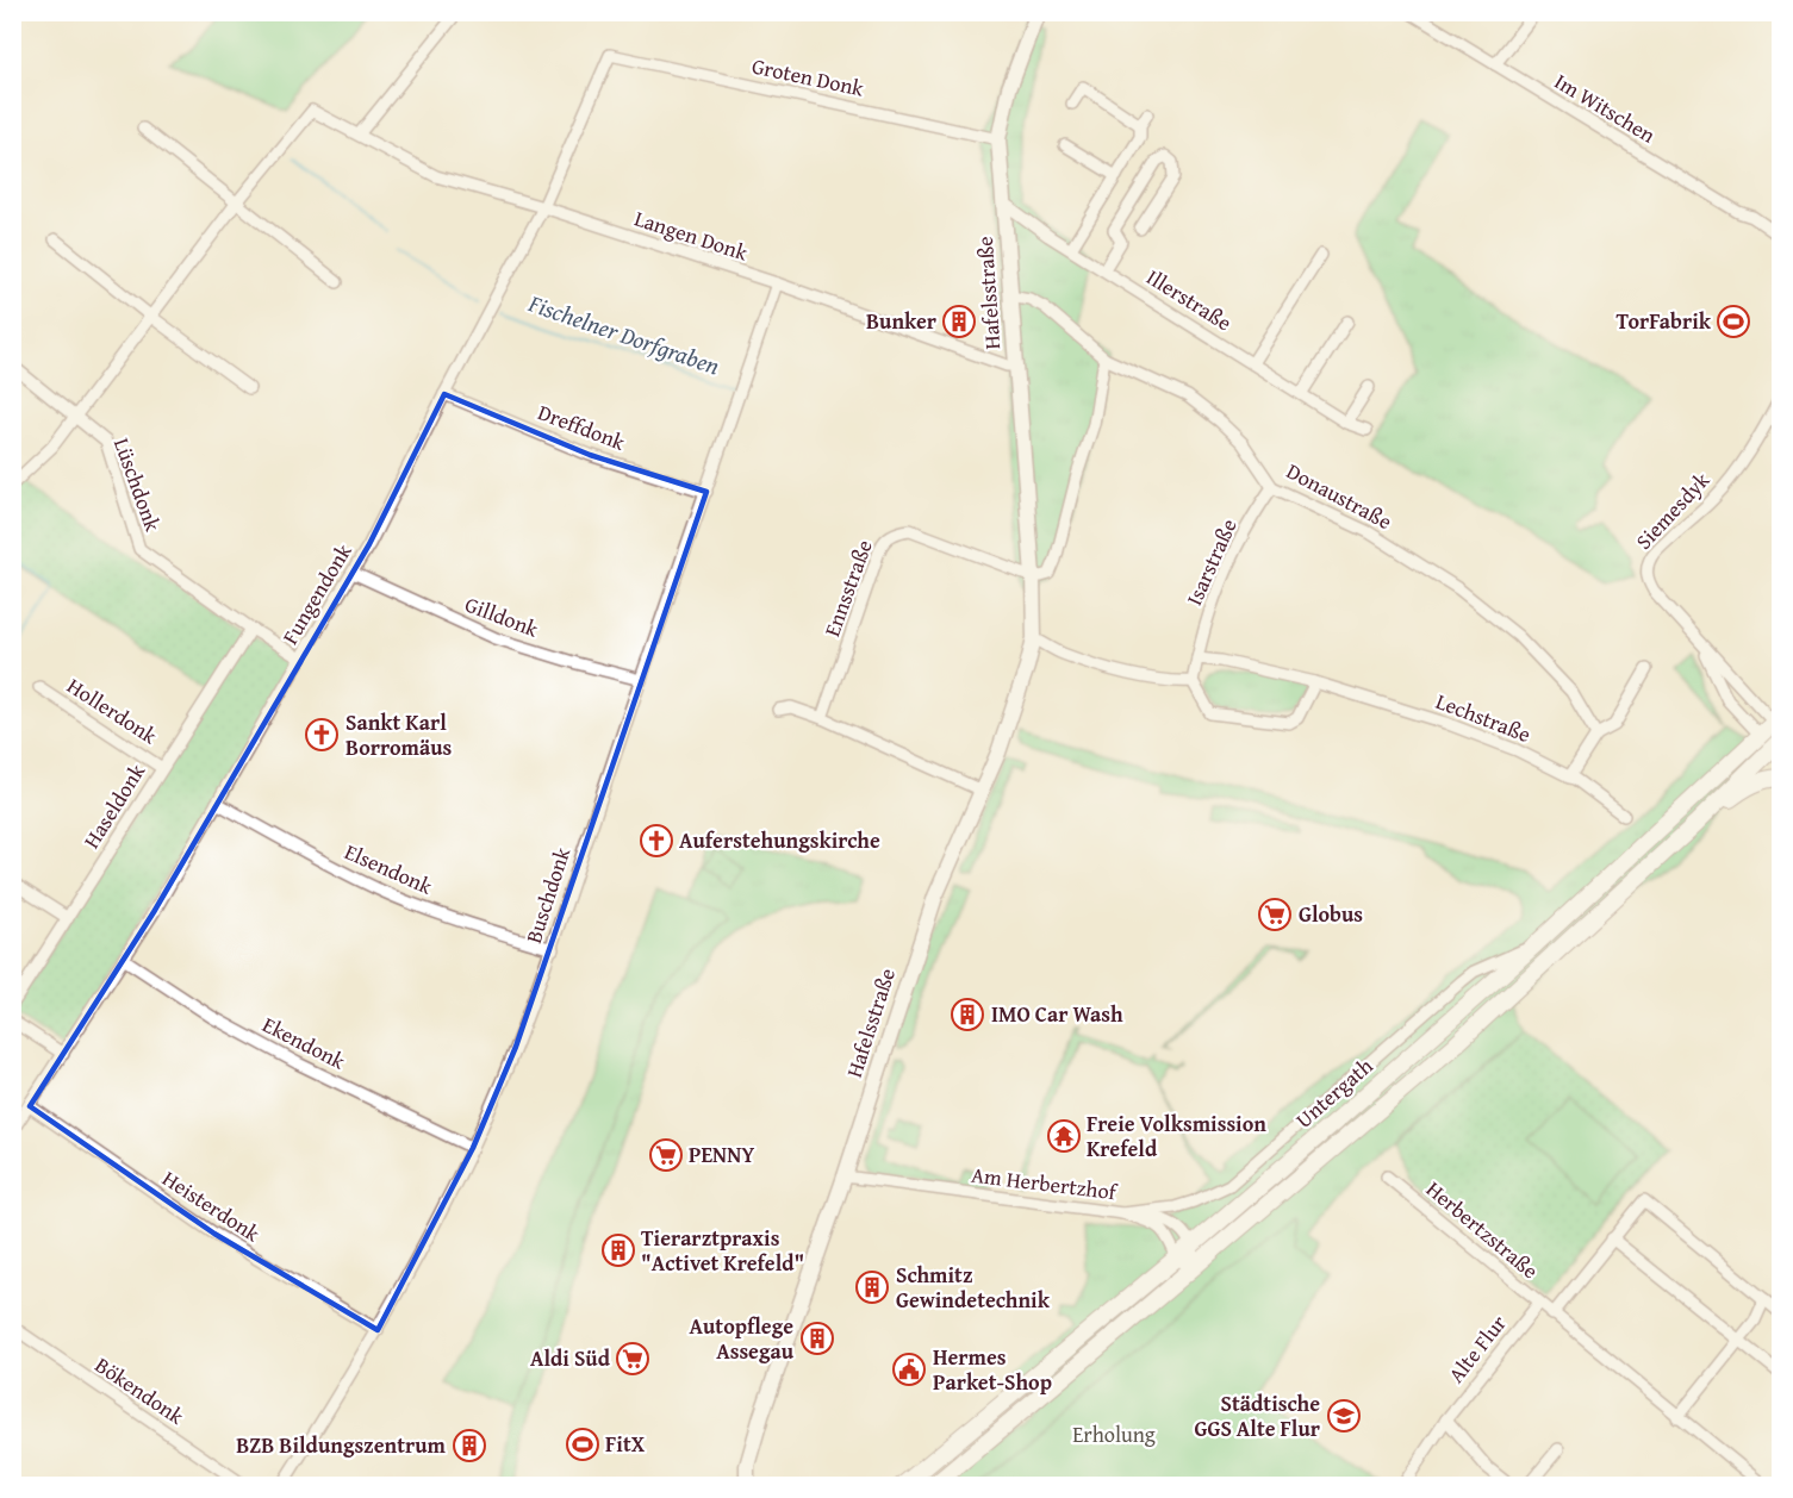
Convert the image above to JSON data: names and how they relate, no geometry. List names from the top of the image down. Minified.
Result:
{"streets":{"main road":["Hafelsstraße","Untergath"],"street":["Groten Donk","Im Witschen","Langen Donk","Illerstraße","Dreffdonk","Lüschdonk","Donaustraße","Siemesdyk","Isarstraße","Ennsstraße","Fungendonk","Gilldonk","Hollerdonk","Lechstraße","Haseldonk","Elsendonk","Buschdonk","Ekendonk","Am Herbertzhof","Heisterdonk","Herbertzstraße","Alte Flur","Bökendonk"]},"crossings":[["Groten Donk","Hafelsstraße"],["Groten Donk","Fungendonk"],["Langen Donk","Hafelsstraße"],["Langen Donk","Lüschdonk"],["Langen Donk","Fungendonk"],["Langen Donk","Buschdonk"],["Hafelsstraße","Illerstraße"],["Hafelsstraße","Donaustraße"],["Hafelsstraße","Ennsstraße"],["Hafelsstraße","Am Herbertzhof"],["Dreffdonk","Fungendonk"],["Dreffdonk","Buschdonk"],["Lüschdonk","Fungendonk"],["Lüschdonk","Haseldonk"],["Donaustraße","Isarstraße"],["Siemesdyk","Untergath"],["Isarstraße","Lechstraße"],["Fungendonk","Gilldonk"],["Fungendonk","Elsendonk"],["Fungendonk","Ekendonk"],["Fungendonk","Heisterdonk"],["Gilldonk","Buschdonk"],["Hollerdonk","Haseldonk"],["Elsendonk","Buschdonk"],["Buschdonk","Ekendonk"],["Buschdonk","Heisterdonk"],["Untergath","Am Herbertzhof"],["Herbertzstraße","Alte Flur"]],"water":["Fischelner Dorfgraben"],"parks":["Erholung"],"places":{"building":["Bunker","IMO Car Wash","Tierarztpraxis \"Activet Krefeld\"","Schmitz Gewindetechnik","Autopflege Assegau","BZB Bildungszentrum"],"sports":["TorFabrik","FitX"],"church":["Sankt Karl Borromäus","Auferstehungskirche"],"supermarket":["Globus","PENNY","Aldi Süd"],"temple":["Freie Volksmission Krefeld"],"public building":["Hermes Parket-Shop"],"school or university":["Städtische GGS Alte Flur"]}}
